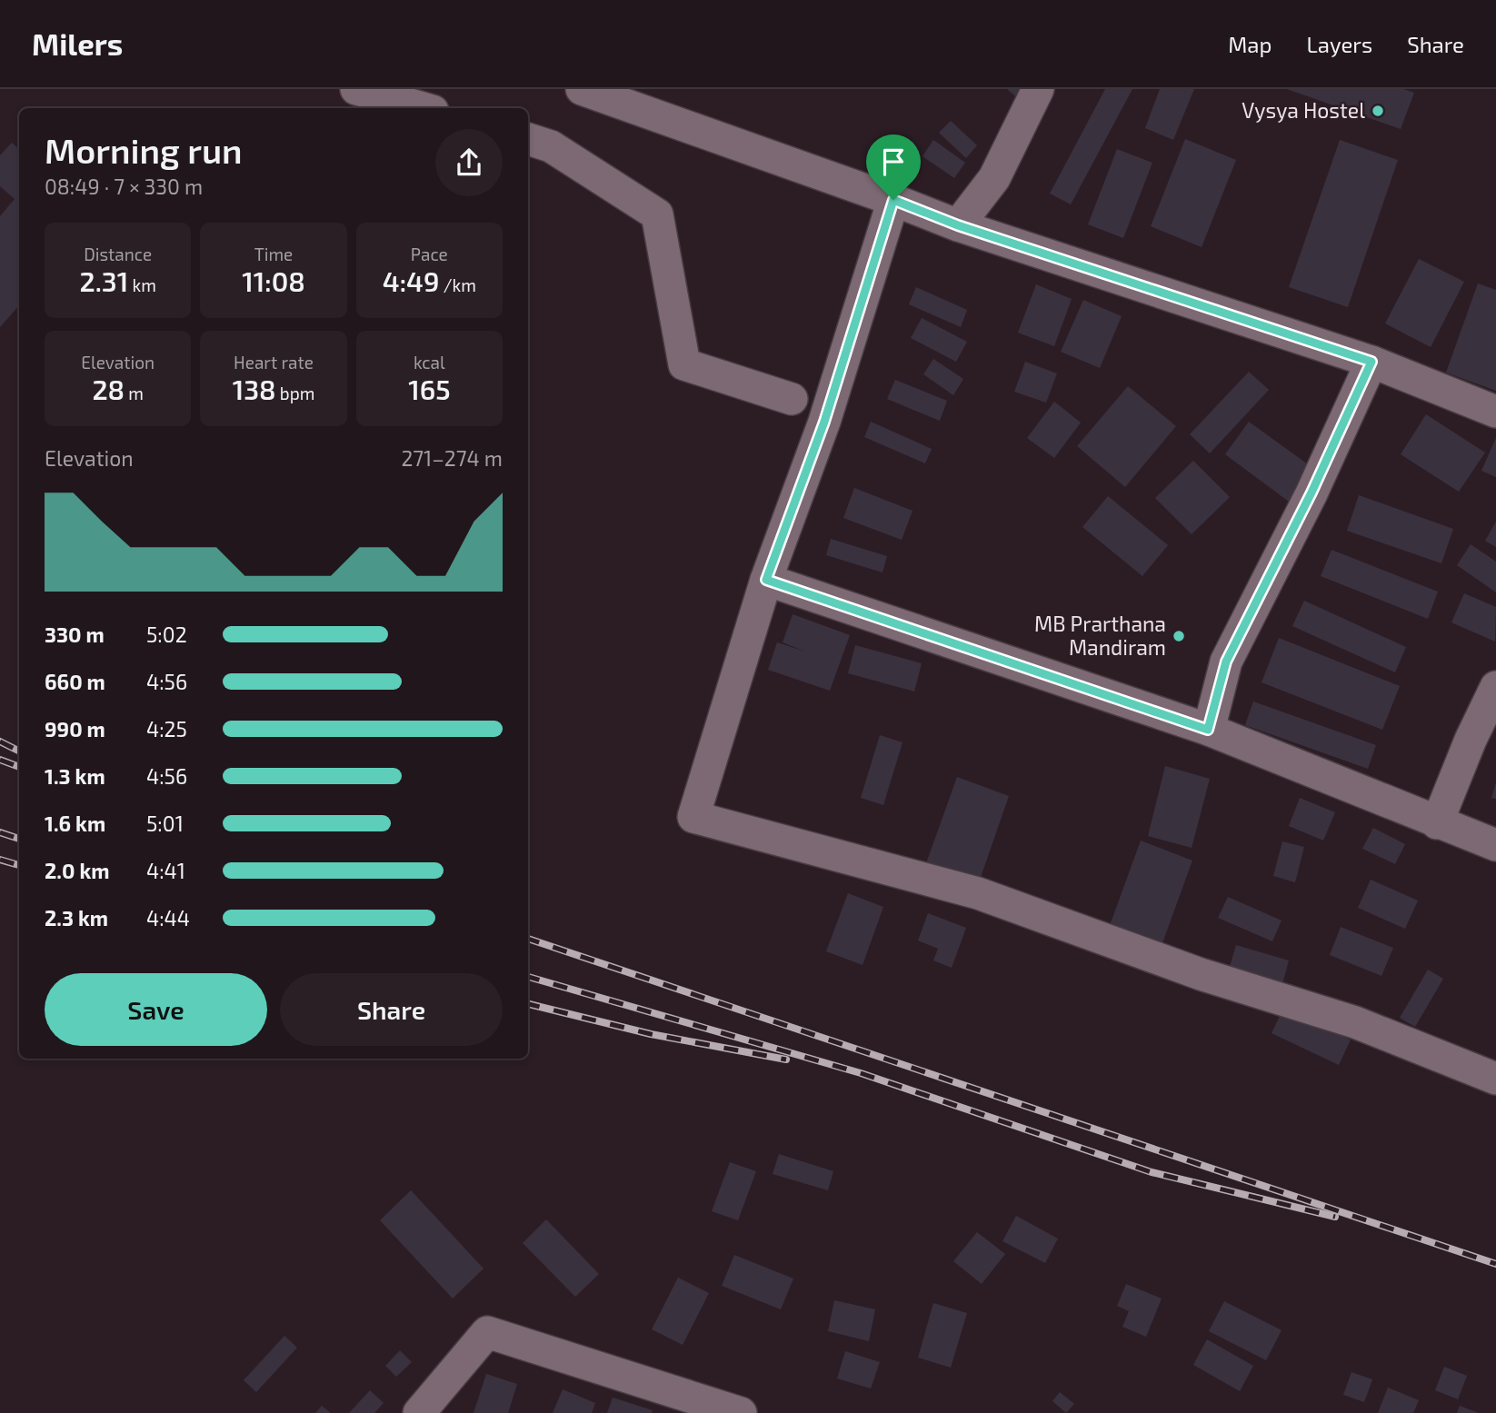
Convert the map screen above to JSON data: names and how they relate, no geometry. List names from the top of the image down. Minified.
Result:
{"places":["Vysya Hostel","MB Prarthana Mandiram"],"page":{"header":"Milers","nav":["Map","Layers","Share"],"heading":["Morning run","08:49 · 7 × 330 m"],"stats":[["Distance","2.31 km"],["Time","11:08"],["Pace","4:49 /km"],["Elevation","28 m"],["Heart rate","138 bpm"],["kcal","165"]],"chart":["Elevation","271–274 m"],"list":[{"name":"330 m","note":"5:02"},{"name":"660 m","note":"4:56"},{"name":"990 m","note":"4:25"},{"name":"1.3 km","note":"4:56"},{"name":"1.6 km","note":"5:01"},{"name":"2.0 km","note":"4:41"},{"name":"2.3 km","note":"4:44"}],"buttons":["Save","Share"]}}
